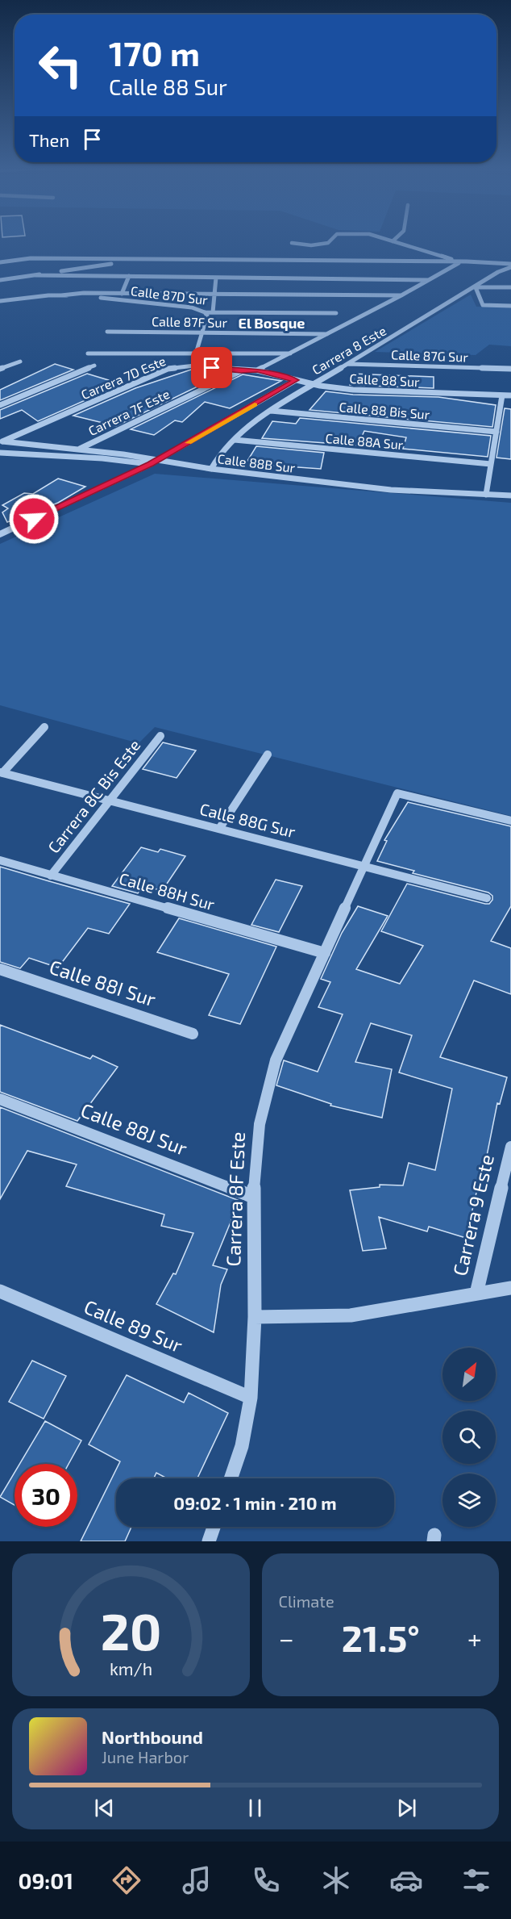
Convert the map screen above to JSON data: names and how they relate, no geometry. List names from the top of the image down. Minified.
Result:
{"streets":{"street":["Calle 87D Sur","Calle 87F Sur","Carrera 8 Este","Calle 87G Sur","Carrera 7D Este","Calle 88 Sur","Calle 88 Bis Sur","Carrera 7F Este","Calle 88A Sur","Calle 88B Sur","Carrera 8C Bis Este","Calle 88G Sur","Calle 88H Sur","Calle 88I Sur","Calle 88J Sur","Carrera 8F Este","Carrera 9 Este","Calle 89 Sur"]},"crossings":[["Carrera 8 Este","Calle 87G Sur"],["Carrera 8 Este","Calle 88 Sur"],["Carrera 8 Este","Calle 88 Bis Sur"],["Carrera 8 Este","Calle 88A Sur"],["Carrera 8 Este","Calle 88B Sur"],["Carrera 7D Este","Calle 88 Sur"],["Carrera 7D Este","Calle 88B Sur"],["Calle 88 Sur","Carrera 7F Este"],["Carrera 7F Este","Calle 88B Sur"],["Carrera 8C Bis Este","Calle 88G Sur"],["Carrera 8C Bis Este","Calle 88H Sur"],["Calle 88G Sur","Carrera 8F Este"],["Calle 88H Sur","Carrera 8F Este"],["Calle 88J Sur","Carrera 8F Este"],["Carrera 8F Este","Calle 89 Sur"]],"districts":["El Bosque"],"north":"top right","page":{"turn":["170 m","Calle 88 Sur"],"then":"Then","limit":"30","trip":"09:02 · 1 min · 210 m","tile":"Climate","heat":["−","21.5°","+"],"song":["Northbound","June Harbor"],"tabs":"09:01","gauge":["20","km/h"]}}
